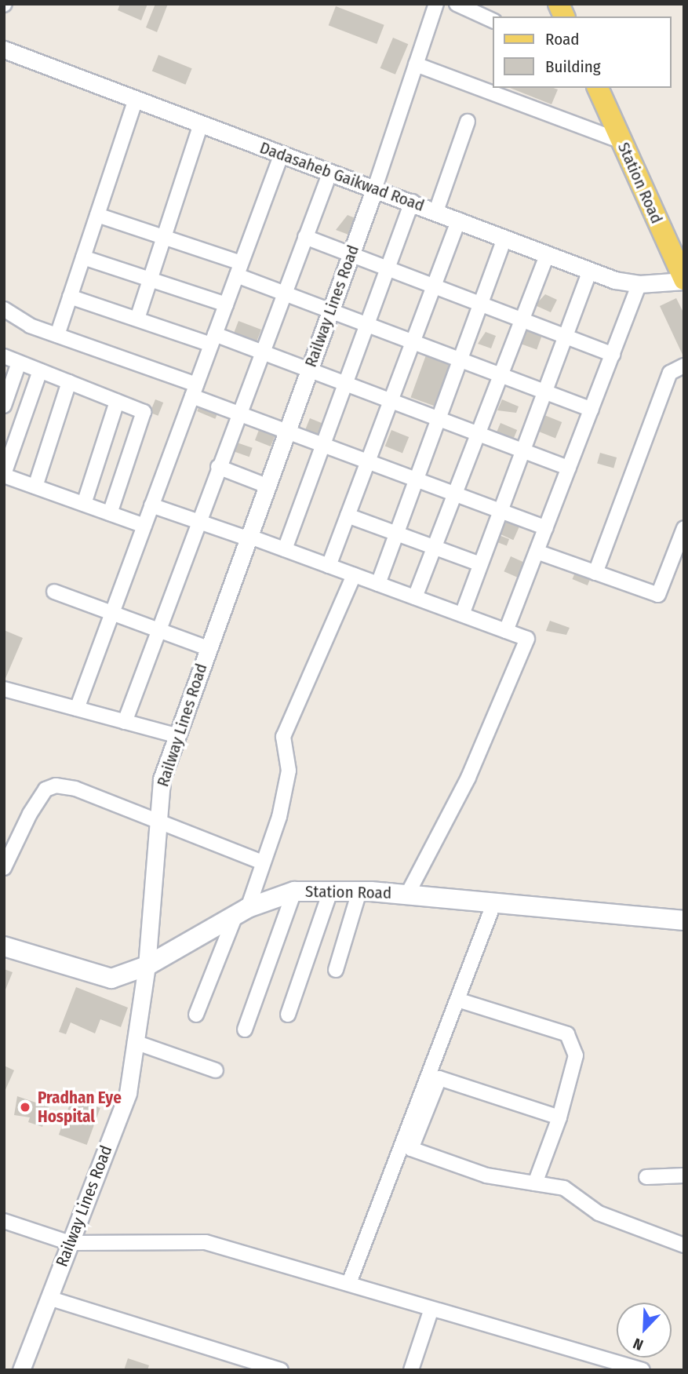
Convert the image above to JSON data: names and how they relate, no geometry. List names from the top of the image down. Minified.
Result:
{"streets":{"main road":["Station Road"],"street":["Dadasaheb Gaikwad Road","Railway Lines Road"]},"crossings":[["Dadasaheb Gaikwad Road","Station Road"],["Dadasaheb Gaikwad Road","Railway Lines Road"],["Station Road","Railway Lines Road"]],"places":["Pradhan Eye Hospital"],"legend":["Road","Building"],"north":"bottom left"}
